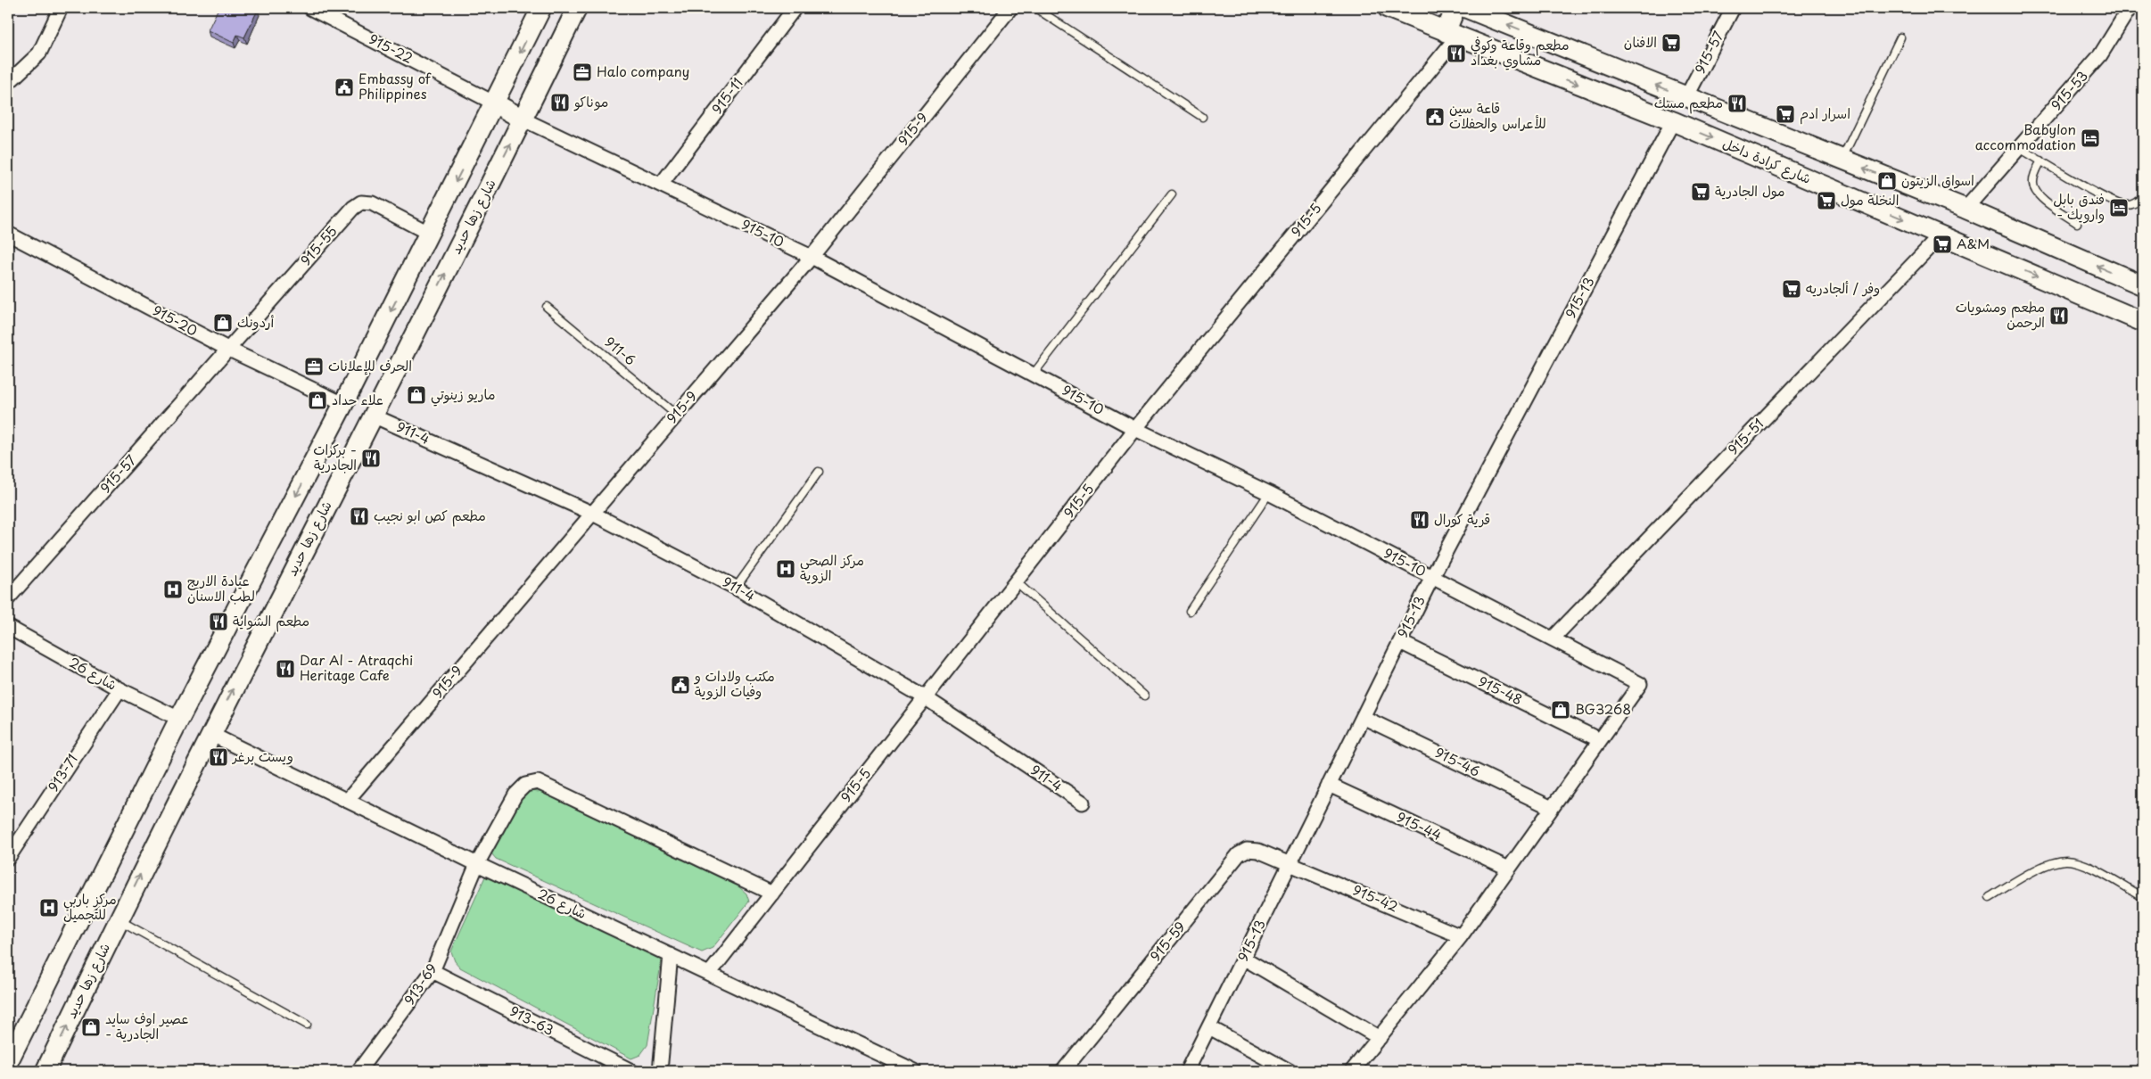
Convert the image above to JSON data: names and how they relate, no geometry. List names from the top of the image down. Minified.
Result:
{"streets":{"street":["915-22","915-57","915-53","915-11","915-9","شارع كرادة داخل","شارع زها حديد","915-5","915-10","915-55","915-13","915-20","911-4","915-51","شارع 26","915-48","915-46","913-71","915-44","915-42","915-59","913-69","913-63"],"lane":["911-6"]},"crossings":[["915-57","915-55"],["915-57","915-20"],["915-11","915-10"],["915-9","915-10"],["915-9","911-6"],["915-9","911-4"],["915-9","شارع 26"],["شارع كرادة داخل","915-5"],["شارع كرادة داخل","915-13"],["شارع كرادة داخل","915-51"],["شارع زها حديد","915-10"],["شارع زها حديد","911-4"],["شارع زها حديد","شارع 26"],["915-5","915-10"],["915-5","911-4"],["915-5","شارع 26"],["915-5","913-69"],["915-10","915-13"],["915-10","915-51"],["915-10","915-48"],["915-55","915-20"],["915-13","915-48"],["915-13","915-46"],["915-13","915-44"],["915-13","915-42"],["915-13","915-59"],["شارع 26","913-71"],["شارع 26","913-69"],["915-42","915-59"],["913-69","913-63"]],"places":{"supermarket":["الافنان","اسرار ادم","مول الجادرية","النخلة مول","A&M","وفر / ألجادريه"],"restaurant":["مطعم وقاعة وكوفي مشاوي بغداد","موناكو","مطعم مسك","مطعم ومشويات الرحمن","بركرات - الجادرية","مطعم كص ابو نجيب","قرية كورال","مطعم الشواية","Dar Al - Atraqchi Heritage Cafe","ويست برغر"],"office":["Halo company","الحرف للإعلانات"],"public building":["Embassy of Philippines","قاعة سين للأعراس والحفلات","مكتب ولادات و وفيات الزوية"],"hotel":["Babylon accommodation","فندق بابل - وارويك"],"shop":["اسواق الزيتون","أردونك","ماريو زينوتي","علاء حداد","BG3268","عصير اوف سايد - الجادرية"],"hospital":["مركز الصحي الزوية","عيادة الاريج لطب الاسنان","مركز باربي للتجميل"]}}
